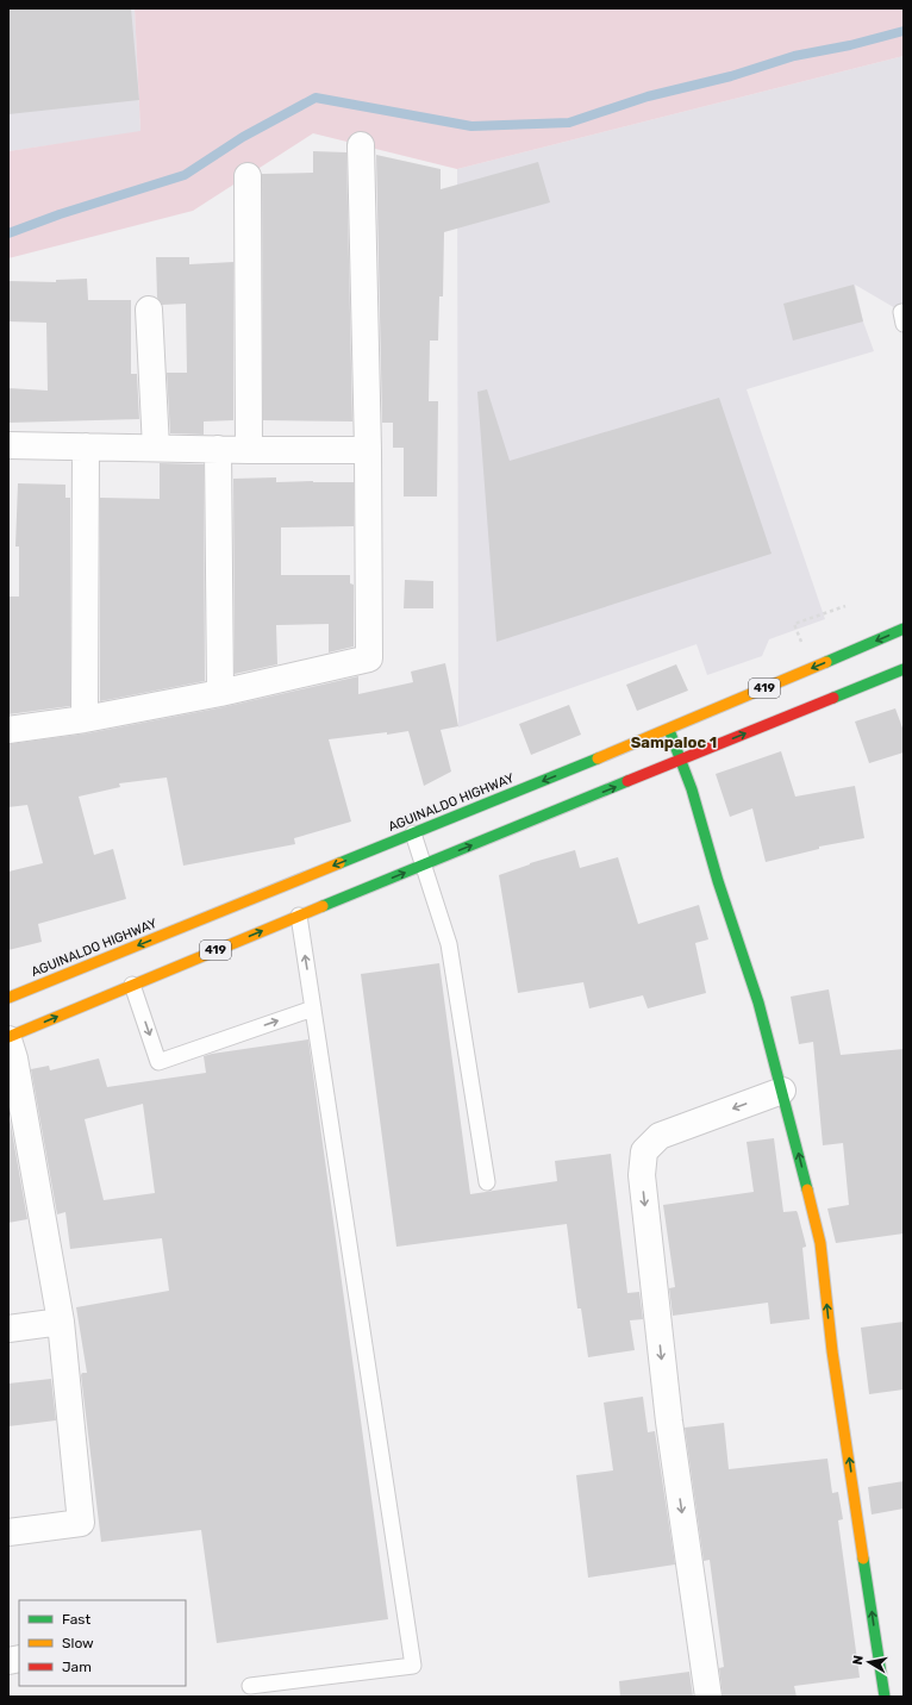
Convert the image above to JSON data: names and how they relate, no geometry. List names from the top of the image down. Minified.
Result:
{"streets":{"main road":["419","AGUINALDO HIGHWAY"]},"districts":["Sampaloc 1"],"legend":["Fast","Slow","Jam"],"north":"left"}
